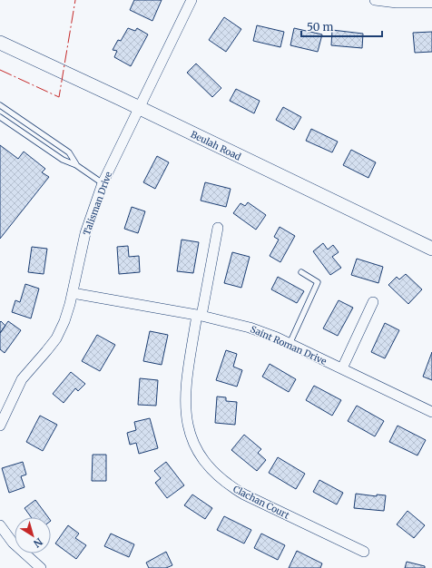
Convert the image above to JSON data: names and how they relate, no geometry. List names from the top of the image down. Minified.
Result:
{"streets":{"main road":["Beulah Road"],"street":["Talisman Drive","Saint Roman Drive","Clachan Court"]},"crossings":[["Beulah Road","Talisman Drive"],["Talisman Drive","Saint Roman Drive"],["Saint Roman Drive","Clachan Court"]],"scale_bar":"50 m","north":"bottom right"}
